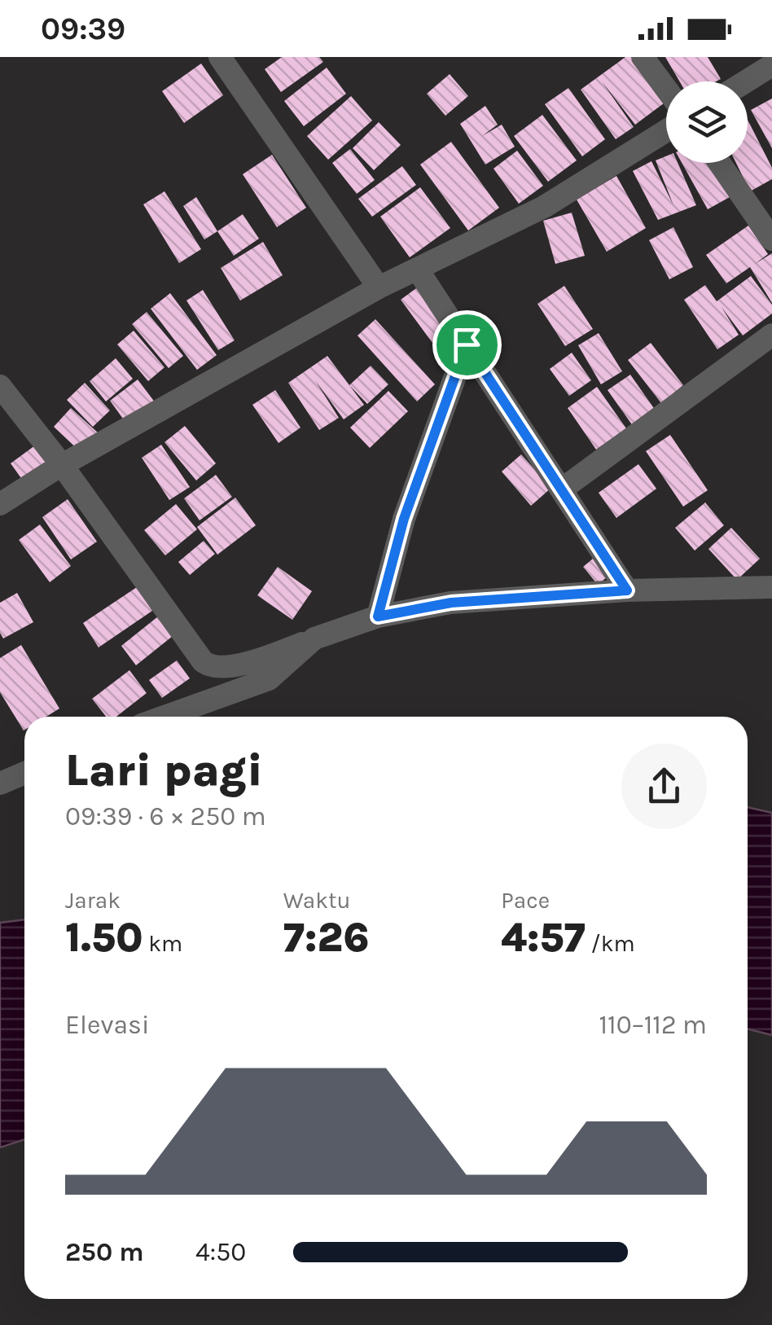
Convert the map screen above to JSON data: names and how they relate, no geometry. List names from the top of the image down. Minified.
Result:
{"page":{"status":"09:39","heading":["Lari pagi","09:39 · 6 × 250 m"],"stats":[["Jarak","1.50 km"],["Waktu","7:26"],["Pace","4:57 /km"]],"chart":["Elevasi","110–112 m"],"list":[{"name":"250 m","note":"4:50"}]}}
